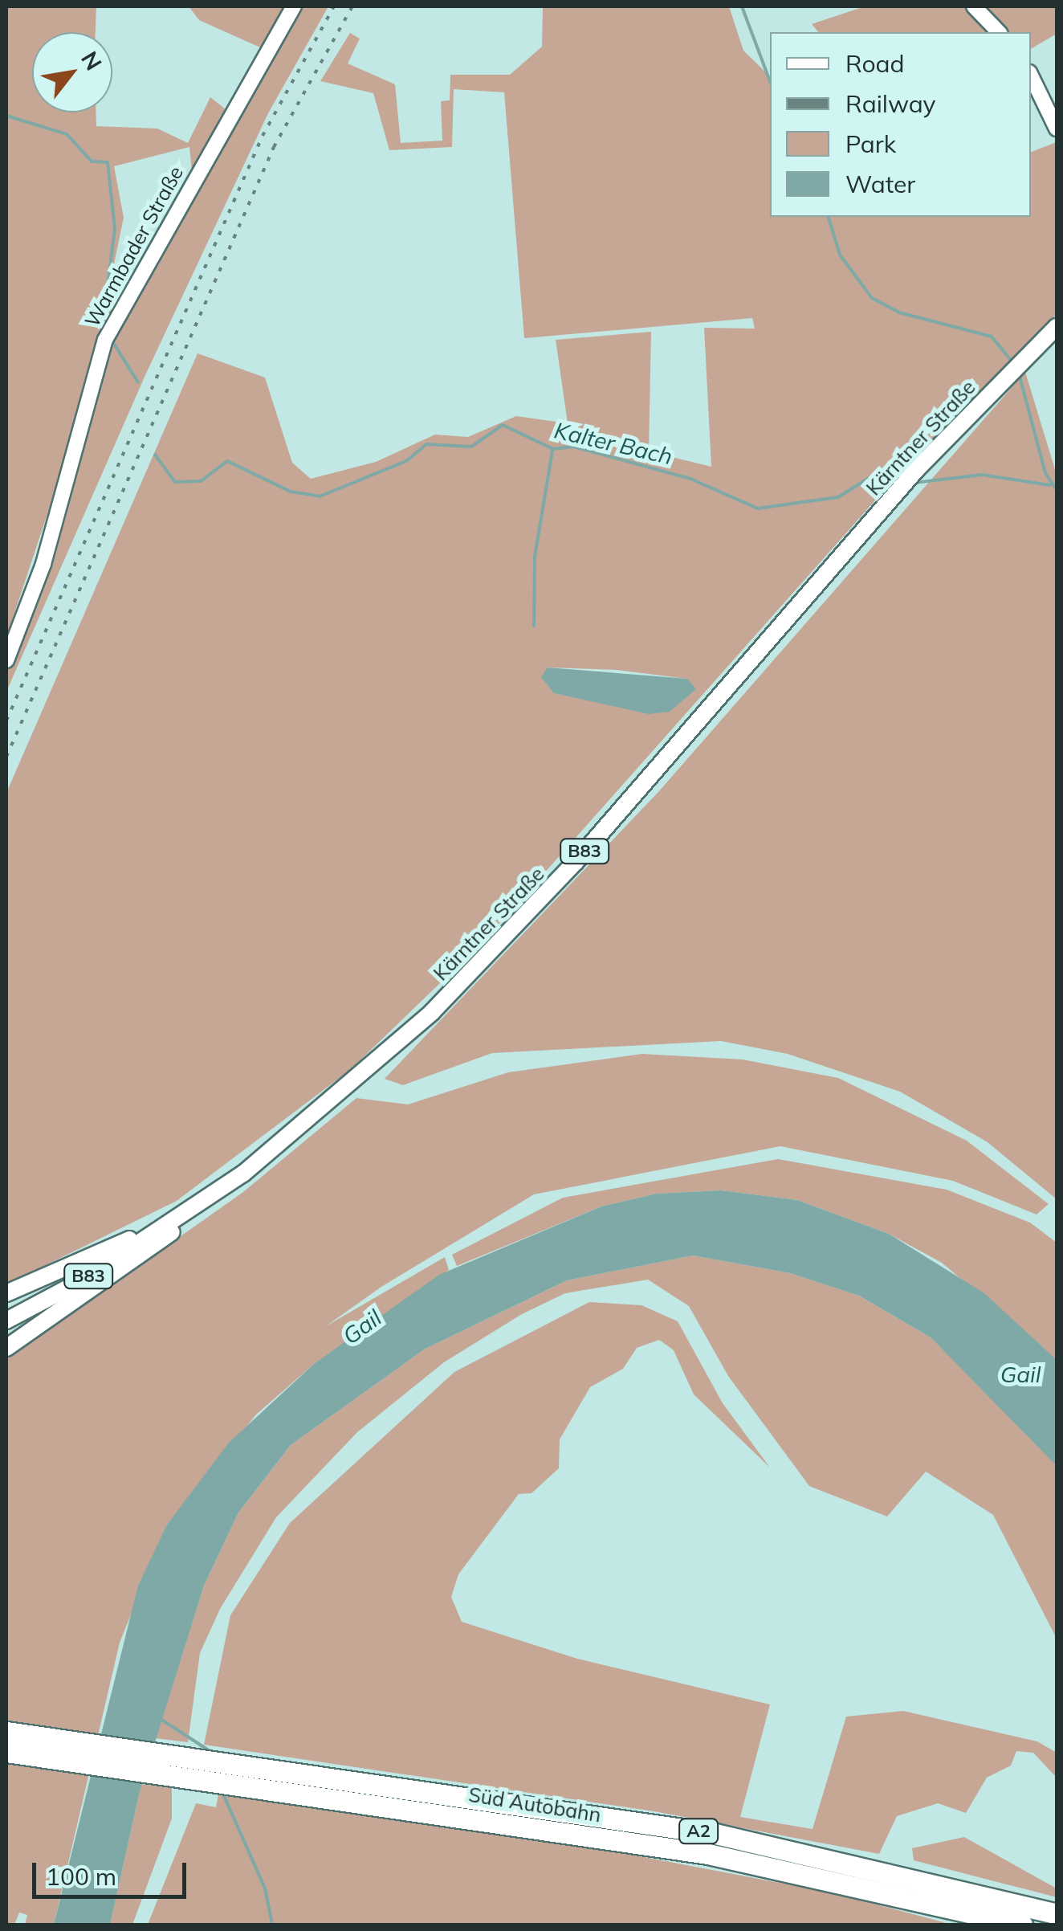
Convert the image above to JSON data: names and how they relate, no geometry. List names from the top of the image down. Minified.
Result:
{"streets":{"highway":["Süd Autobahn","A2"],"main road":["Kärntner Straße","B83"],"street":["Warmbader Straße"]},"water":["Kalter Bach","Gail"],"legend":["Road","Railway","Park","Water"],"scale_bar":"100 m","north":"top right"}
